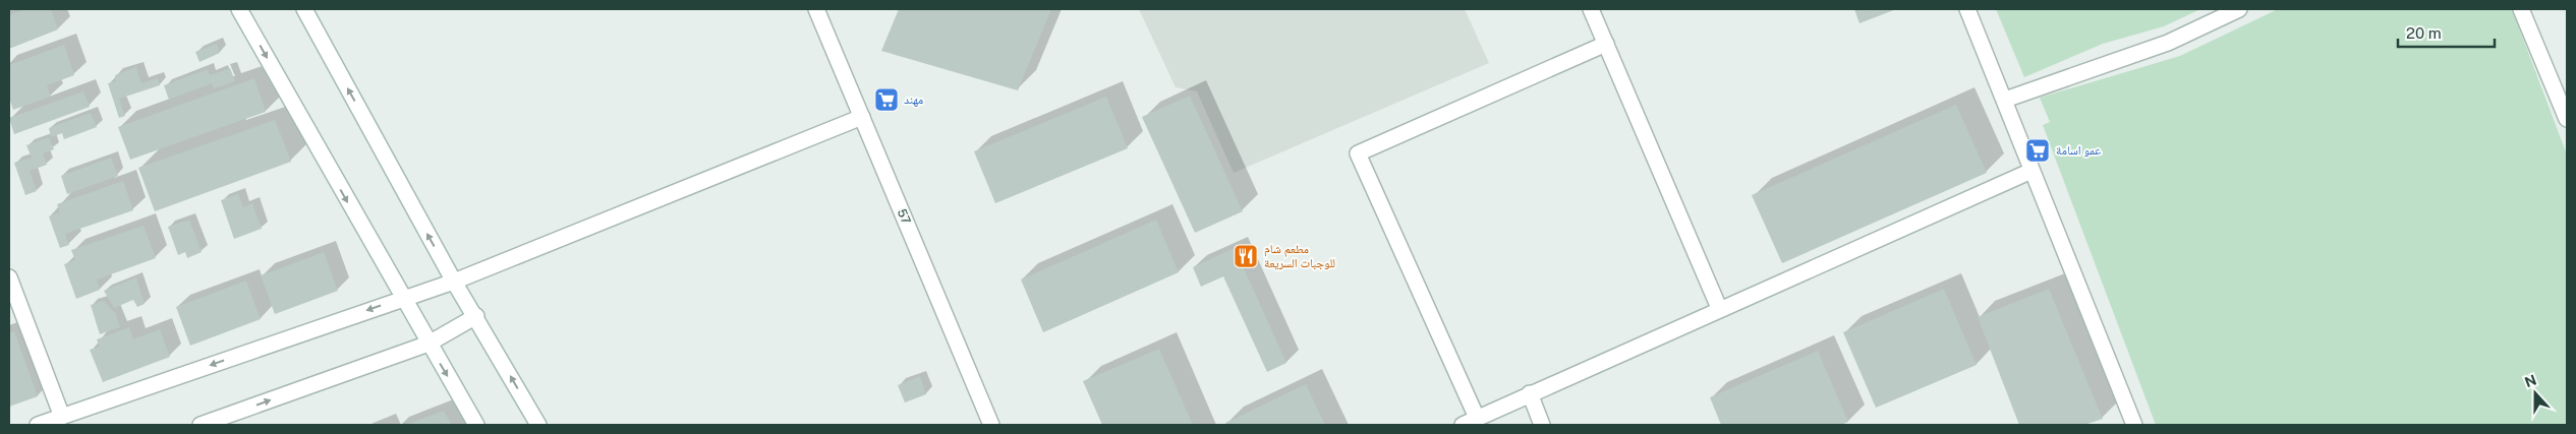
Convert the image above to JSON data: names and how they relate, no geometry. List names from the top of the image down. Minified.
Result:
{"streets":{"street":["57"]},"places":{"supermarket":["مهند","عمو اسامة"],"restaurant":["مطعم شام للوجبات السريعة"]},"scale_bar":"20 m","north":"top"}
